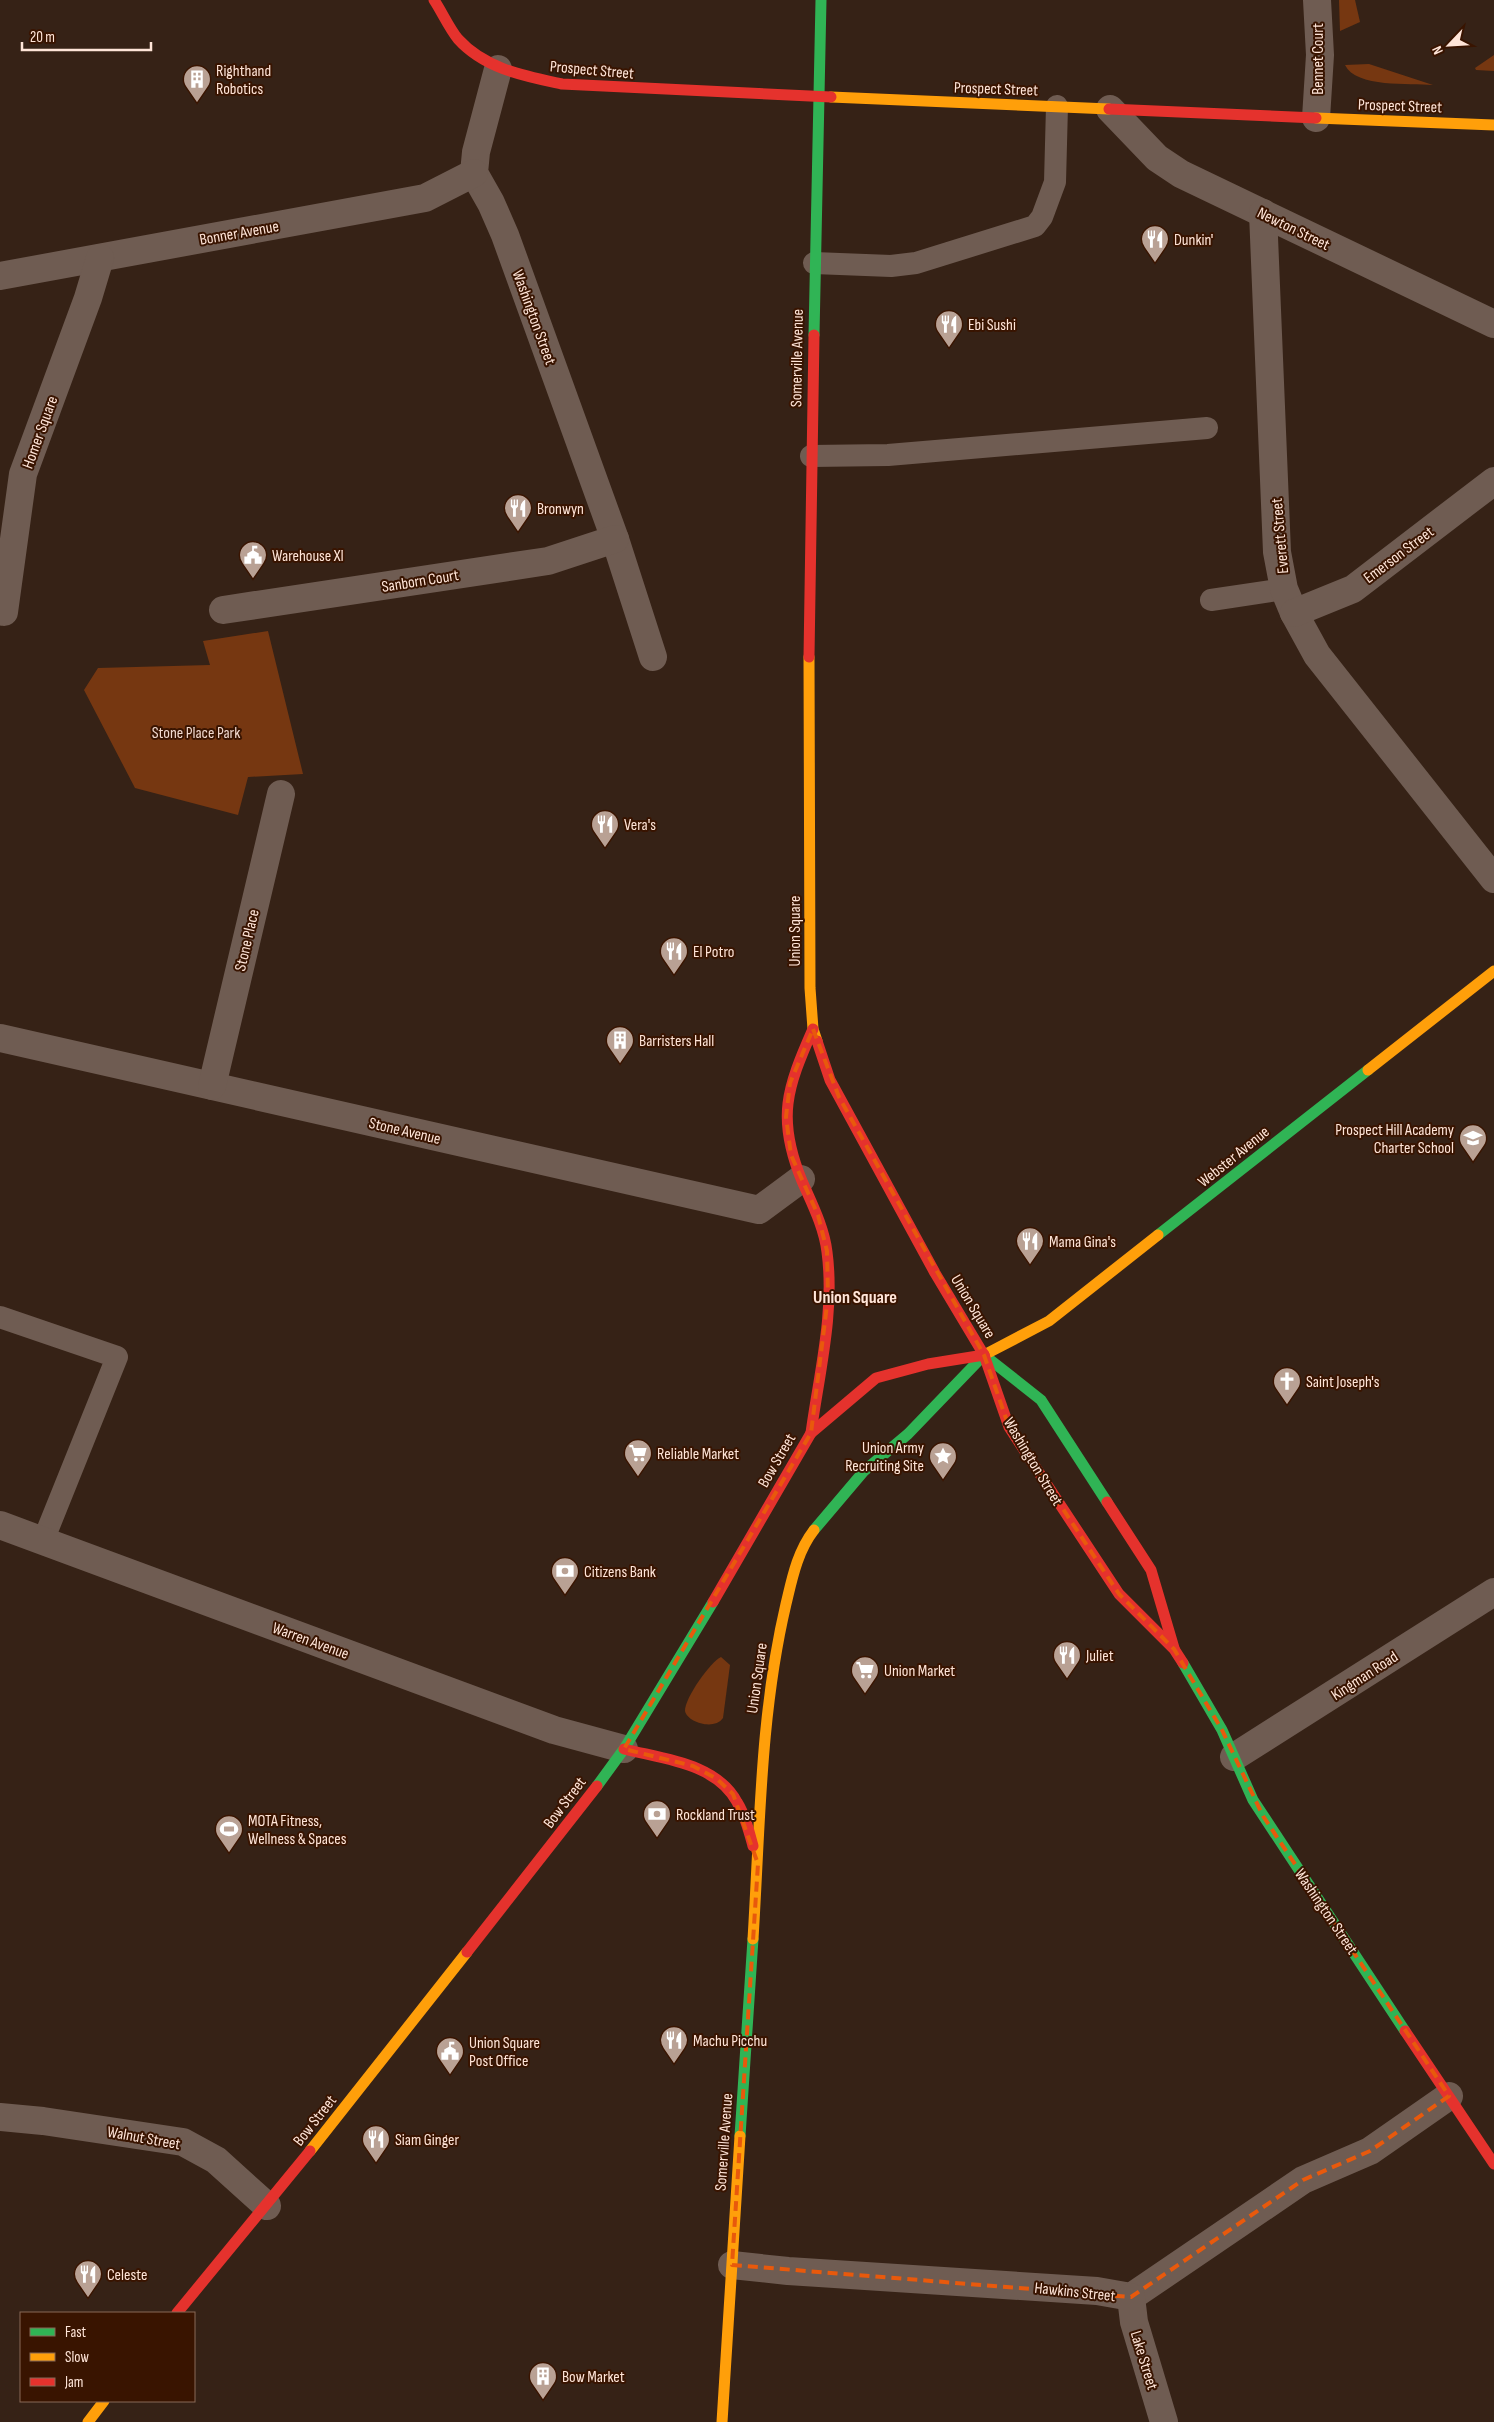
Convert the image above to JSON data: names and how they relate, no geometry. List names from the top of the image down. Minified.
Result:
{"streets":{"main road":["Prospect Street","Washington Street","Somerville Avenue","Union Square","Webster Avenue","Bow Street"],"street":["Bennet Court","Newton Street","Bonner Avenue","Homer Square","Everett Street","Emerson Street","Sanborn Court","Stone Place","Stone Avenue","Warren Avenue","Kingman Road","Walnut Street","Hawkins Street","Lake Street"]},"crossings":[["Bennet Court","Prospect Street"],["Prospect Street","Newton Street"],["Prospect Street","Somerville Avenue"],["Newton Street","Everett Street"],["Bonner Avenue","Washington Street"],["Bonner Avenue","Homer Square"],["Washington Street","Sanborn Court"],["Washington Street","Union Square"],["Washington Street","Webster Avenue"],["Washington Street","Bow Street"],["Washington Street","Kingman Road"],["Washington Street","Hawkins Street"],["Somerville Avenue","Union Square"],["Somerville Avenue","Hawkins Street"],["Everett Street","Emerson Street"],["Union Square","Webster Avenue"],["Union Square","Bow Street"],["Stone Place","Stone Avenue"],["Webster Avenue","Bow Street"],["Bow Street","Warren Avenue"],["Bow Street","Walnut Street"],["Hawkins Street","Lake Street"]],"districts":["Union Square"],"parks":["Stone Place Park"],"places":{"building":["Righthand Robotics","Barristers Hall","Bow Market"],"restaurant":["Dunkin'","Ebi Sushi","Bronwyn","Vera's","El Potro","Mama Gina's","Juliet","Machu Picchu","Siam Ginger","Celeste"],"public building":["Warehouse XI","Union Square Post Office"],"school or university":["Prospect Hill Academy Charter School"],"church":["Saint Joseph's"],"supermarket":["Reliable Market","Union Market"],"place":["Union Army Recruiting Site"],"bank":["Citizens Bank","Rockland Trust"],"sports":["MOTA Fitness, Wellness & Spaces"]},"legend":["Fast","Slow","Jam"],"scale_bar":"20 m","north":"bottom left"}
